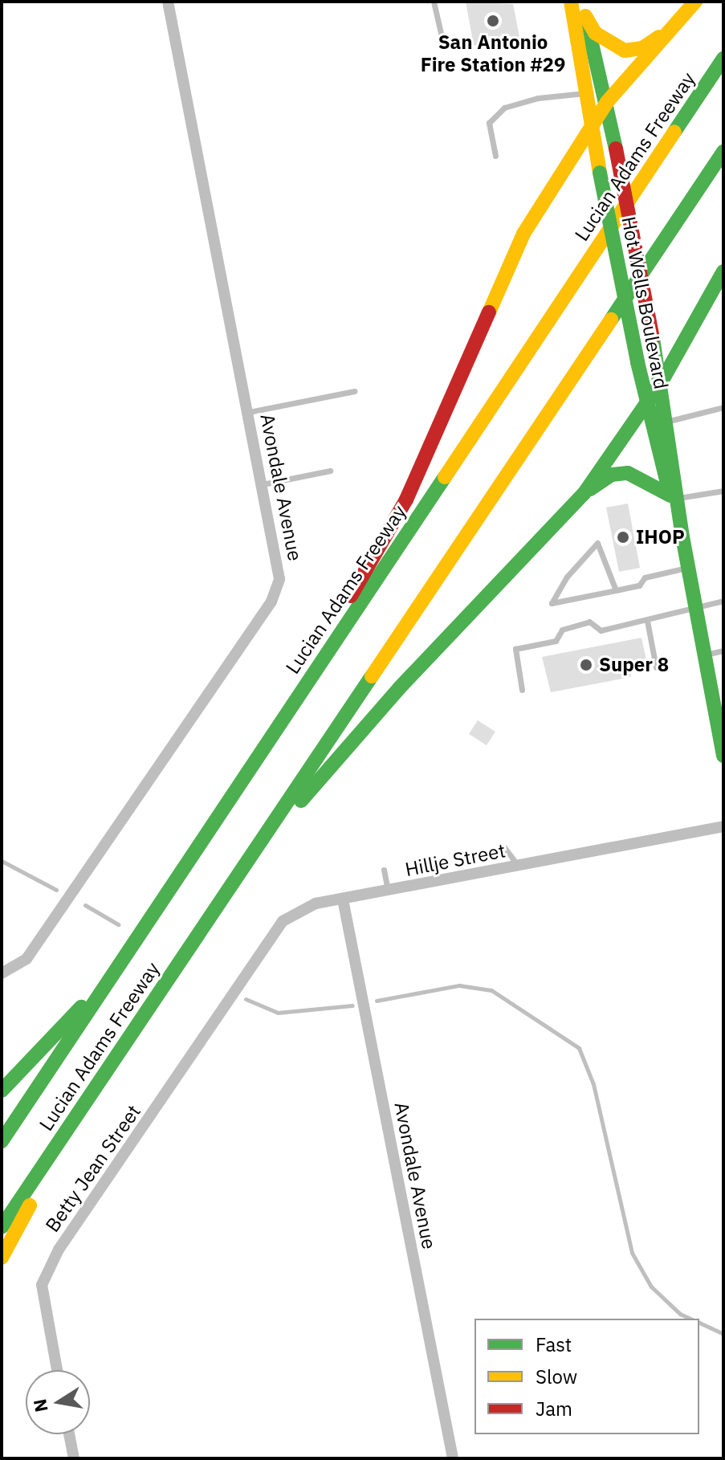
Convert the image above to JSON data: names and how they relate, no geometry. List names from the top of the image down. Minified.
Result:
{"streets":{"main road":["Lucian Adams Freeway","Hot Wells Boulevard"],"street":["Avondale Avenue","Hillje Street","Betty Jean Street"]},"crossings":[["Avondale Avenue","Hillje Street"],["Hillje Street","Betty Jean Street"]],"places":["San Antonio Fire Station #29","IHOP","Super 8"],"legend":["Fast","Slow","Jam"],"north":"left"}
